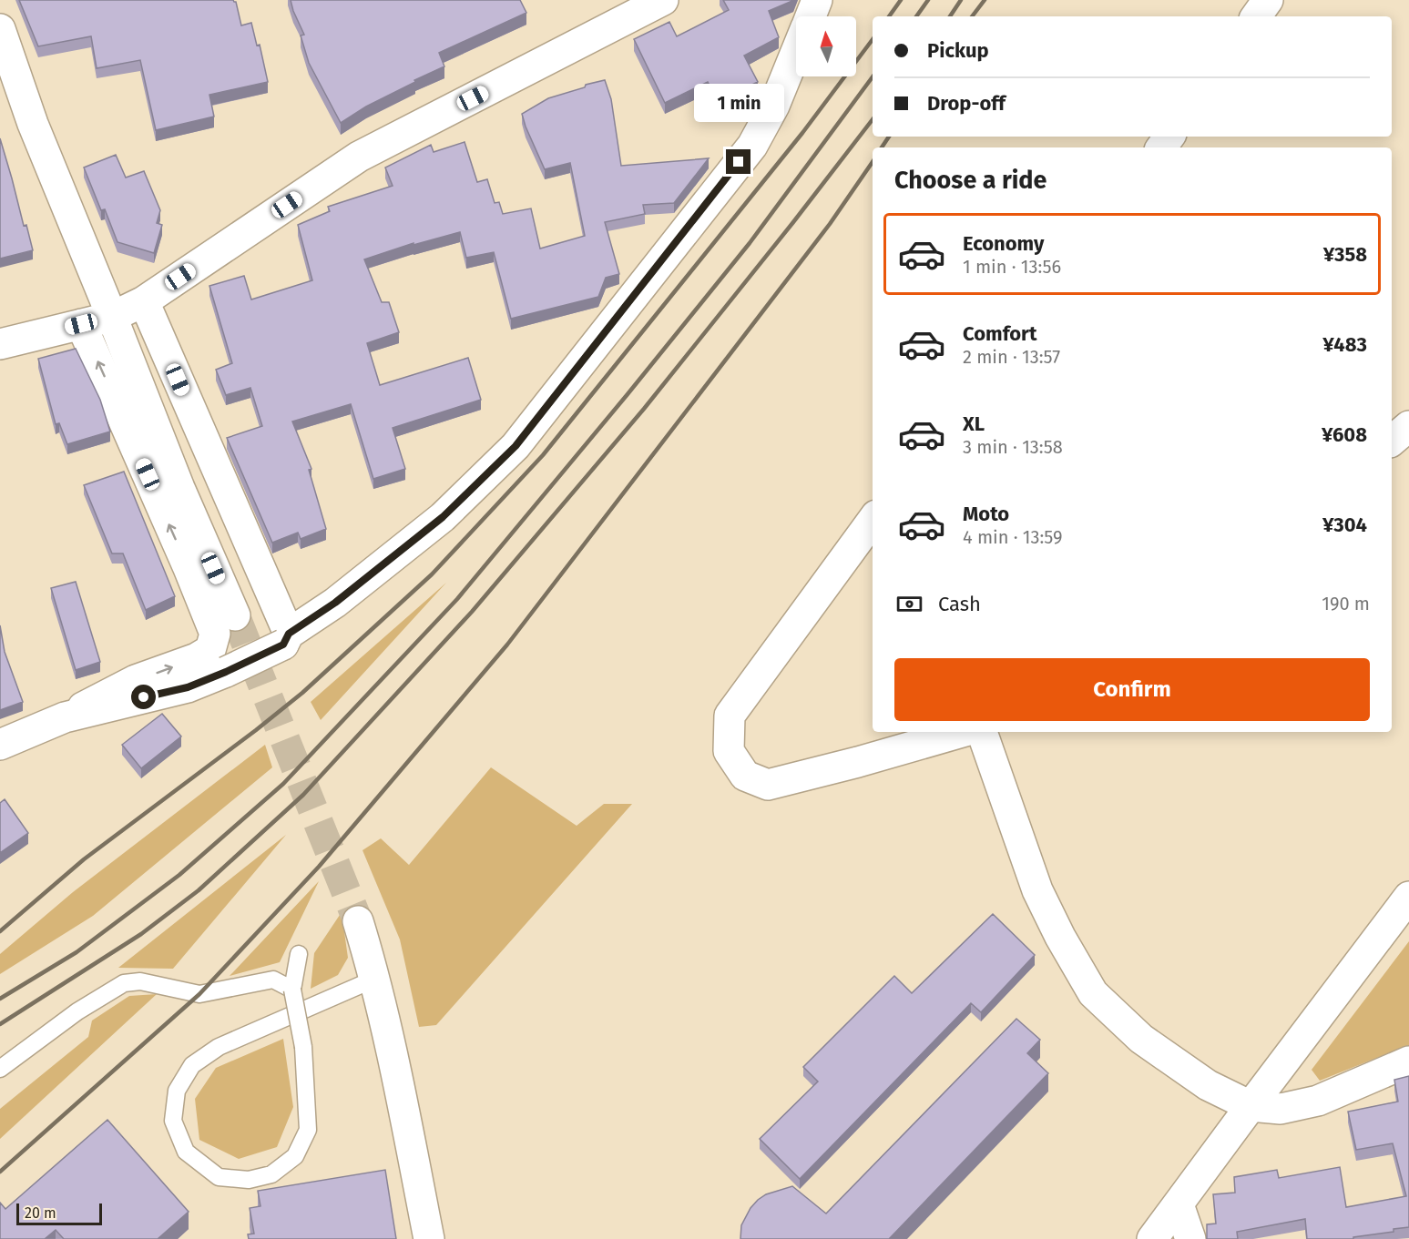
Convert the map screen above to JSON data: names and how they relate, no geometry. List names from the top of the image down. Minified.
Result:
{"scale_bar":"20 m","north":"top","page":{"banner":["Pickup","Drop-off"],"bubble":"1 min","heading":"Choose a ride","list":[{"name":"Economy","note":"1 min · 13:56","value":"¥358"},{"name":"Comfort","note":"2 min · 13:57","value":"¥483"},{"name":"XL","note":"3 min · 13:58","value":"¥608"},{"name":"Moto","note":"4 min · 13:59","value":"¥304"}],"pay":["Cash","190 m"],"buttons":"Confirm","scale":"20 m"}}
